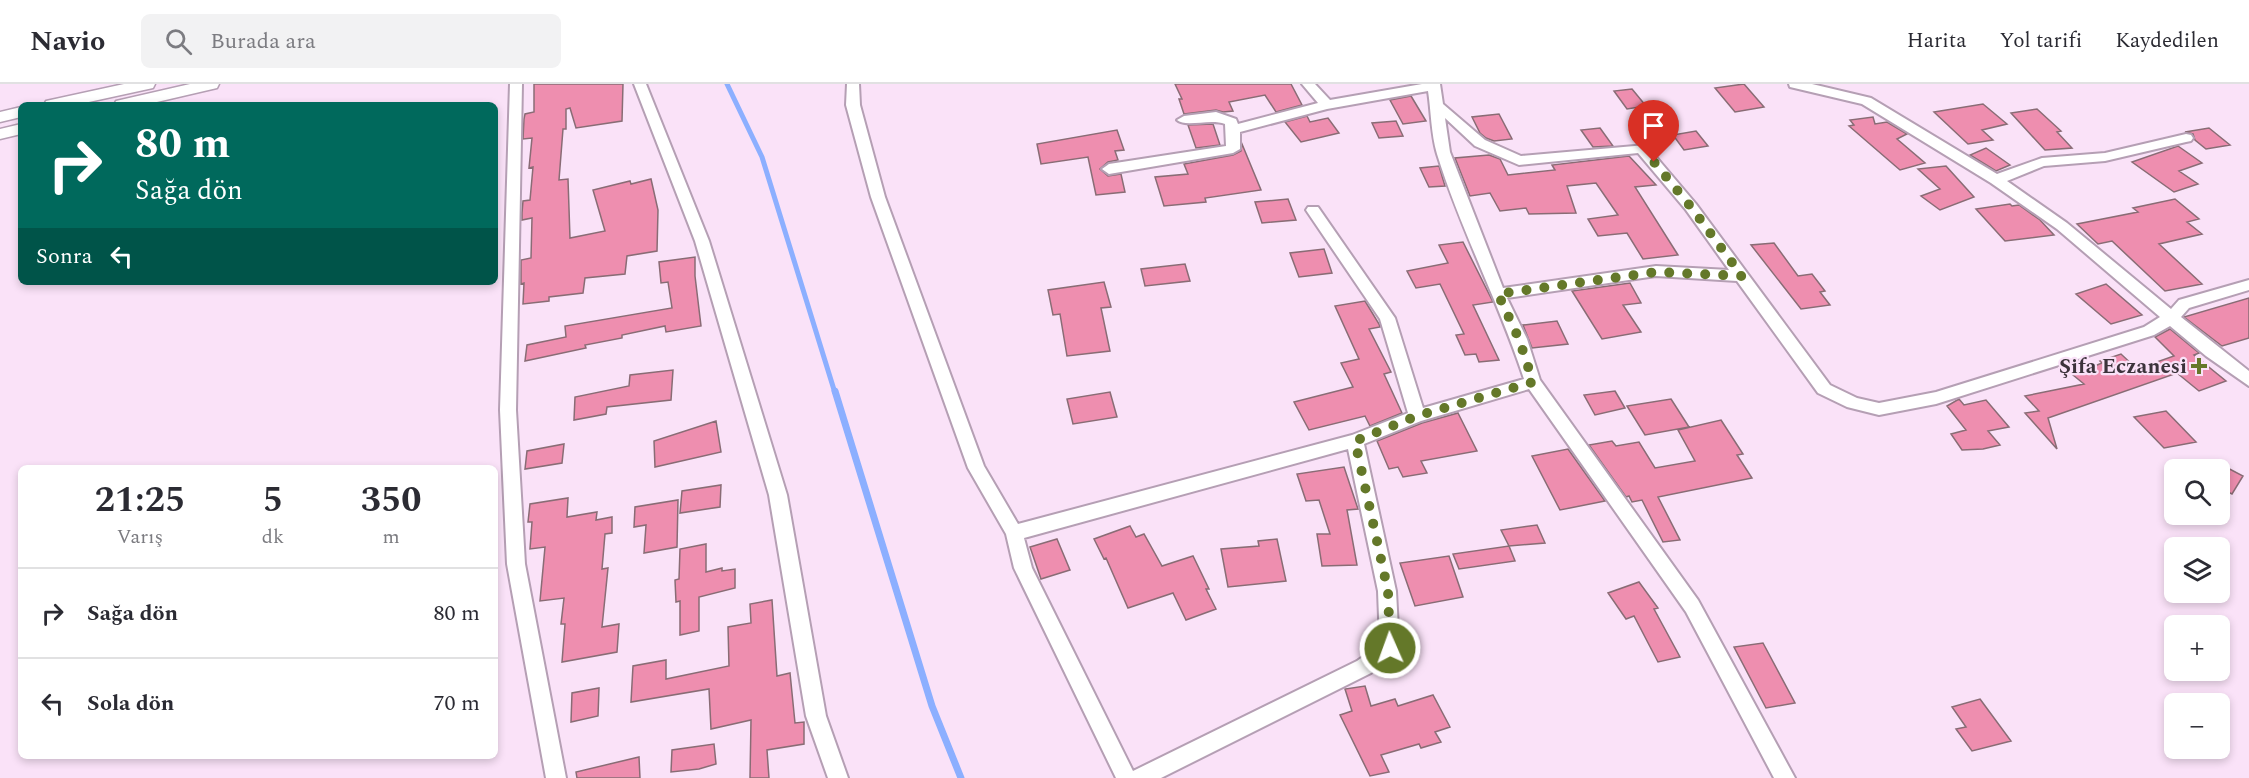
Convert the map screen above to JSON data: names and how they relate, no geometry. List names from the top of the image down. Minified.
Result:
{"places":{"health":["Şifa Eczanesi"]},"page":{"header":"Navio","search":"Burada ara","nav":["Harita","Yol tarifi","Kaydedilen"],"turn":["80 m","Sağa dön"],"then":"Sonra","map_buttons":["+","−"],"eta":["21:25","Varış","5","dk","350","m"],"list":[{"name":"Sağa dön","value":"80 m"},{"name":"Sola dön","value":"70 m"}]}}
